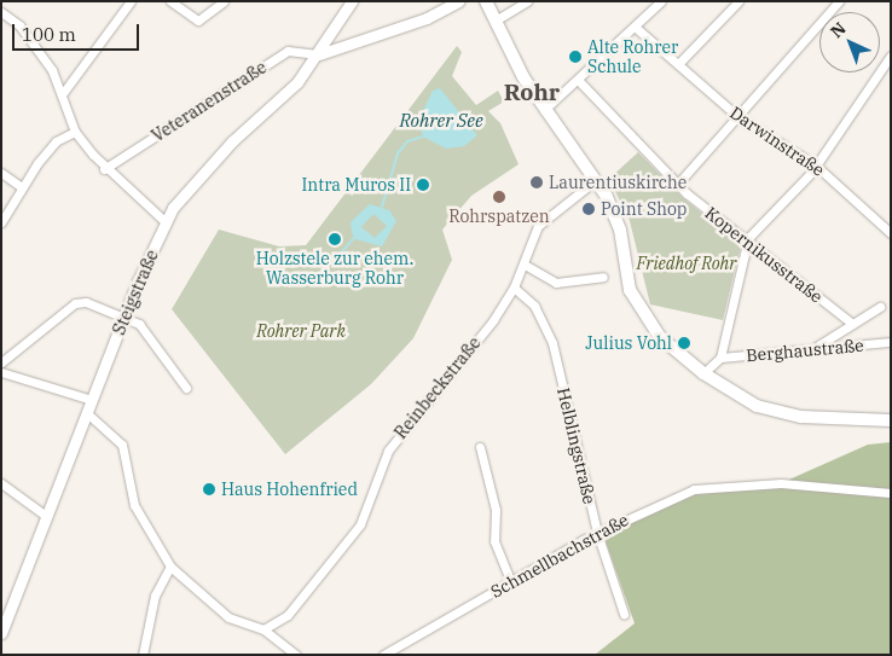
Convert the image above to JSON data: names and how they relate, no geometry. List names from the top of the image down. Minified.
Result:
{"streets":{"street":["Veteranenstraße","Darwinstraße","Kopernikusstraße","Steigstraße","Berghaustraße","Reinbeckstraße","Helblingstraße","Schmellbachstraße"]},"crossings":[["Veteranenstraße","Steigstraße"],["Reinbeckstraße","Helblingstraße"],["Helblingstraße","Schmellbachstraße"]],"districts":["Rohr"],"water":["Rohrer See"],"parks":["Friedhof Rohr","Rohrer Park"],"places":["Alte Rohrer Schule","Laurentiuskirche","Intra Muros II","Rohrspatzen","Point Shop","Holzstele zur ehem. Wasserburg Rohr","Julius Vohl","Haus Hohenfried"],"scale_bar":"100 m","north":"top left"}
